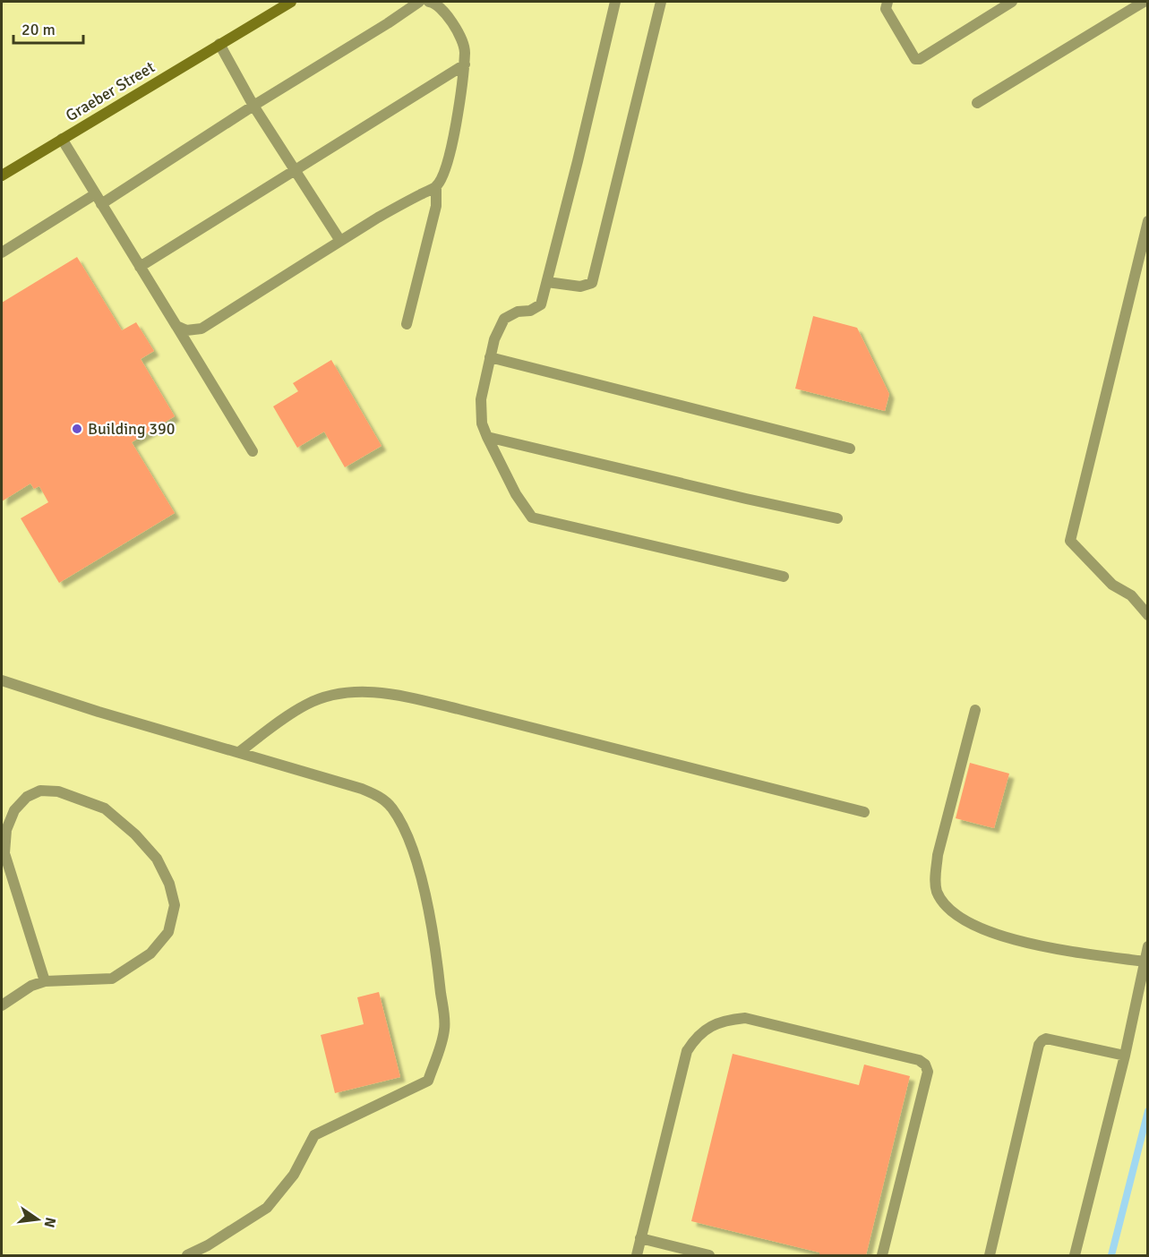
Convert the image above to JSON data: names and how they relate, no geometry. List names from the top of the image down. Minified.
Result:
{"streets":{"street":["Graeber Street"]},"places":["Building 390"],"scale_bar":"20 m","north":"right"}
